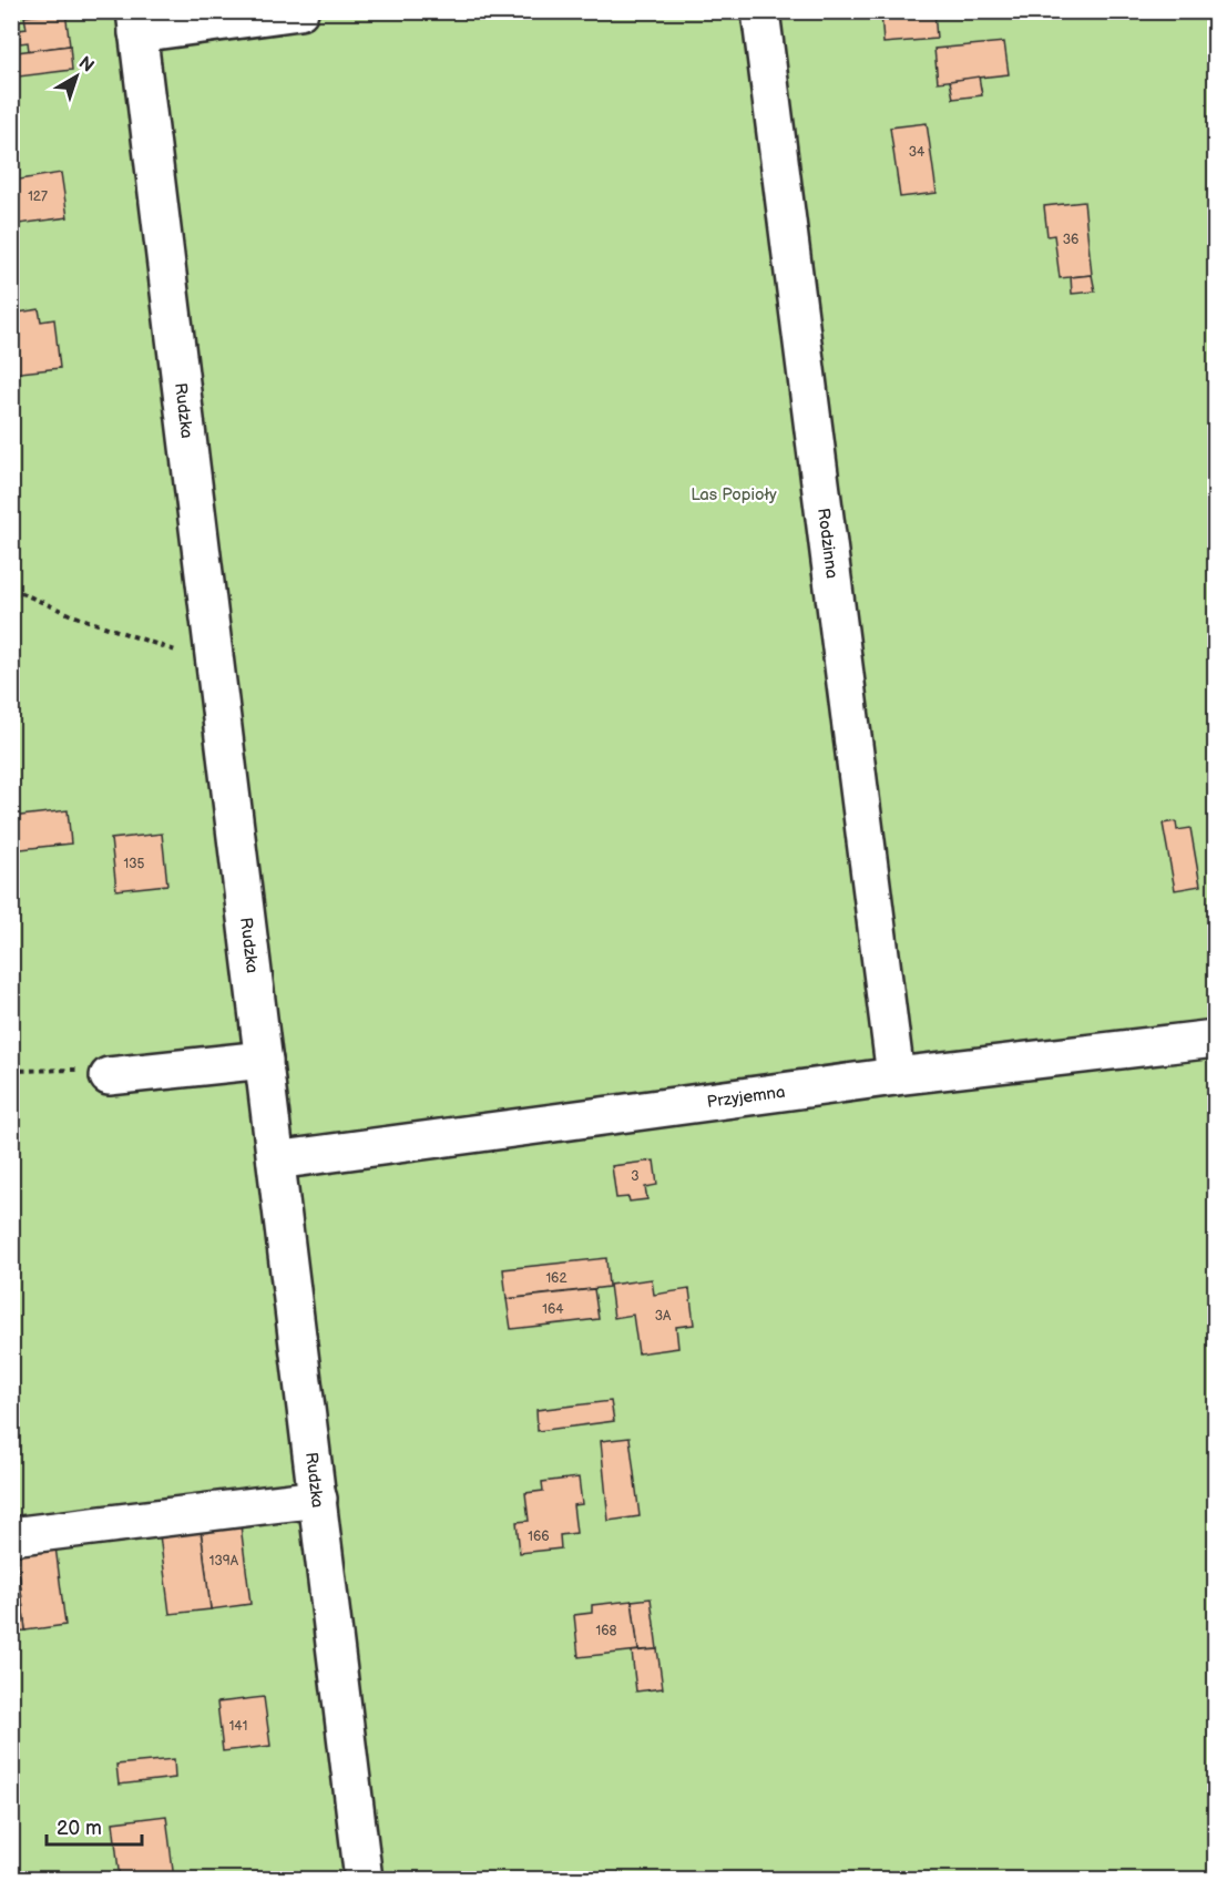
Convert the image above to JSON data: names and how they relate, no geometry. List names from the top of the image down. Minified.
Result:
{"streets":{"street":["Rudzka","Rodzinna","Przyjemna"]},"crossings":[["Rudzka","Przyjemna"],["Rodzinna","Przyjemna"]],"parks":["Las Popioły"],"house_numbers":["34","127","36","135","3","162","164","3A","166","139A","168","141"],"scale_bar":"20 m","north":"top right"}
